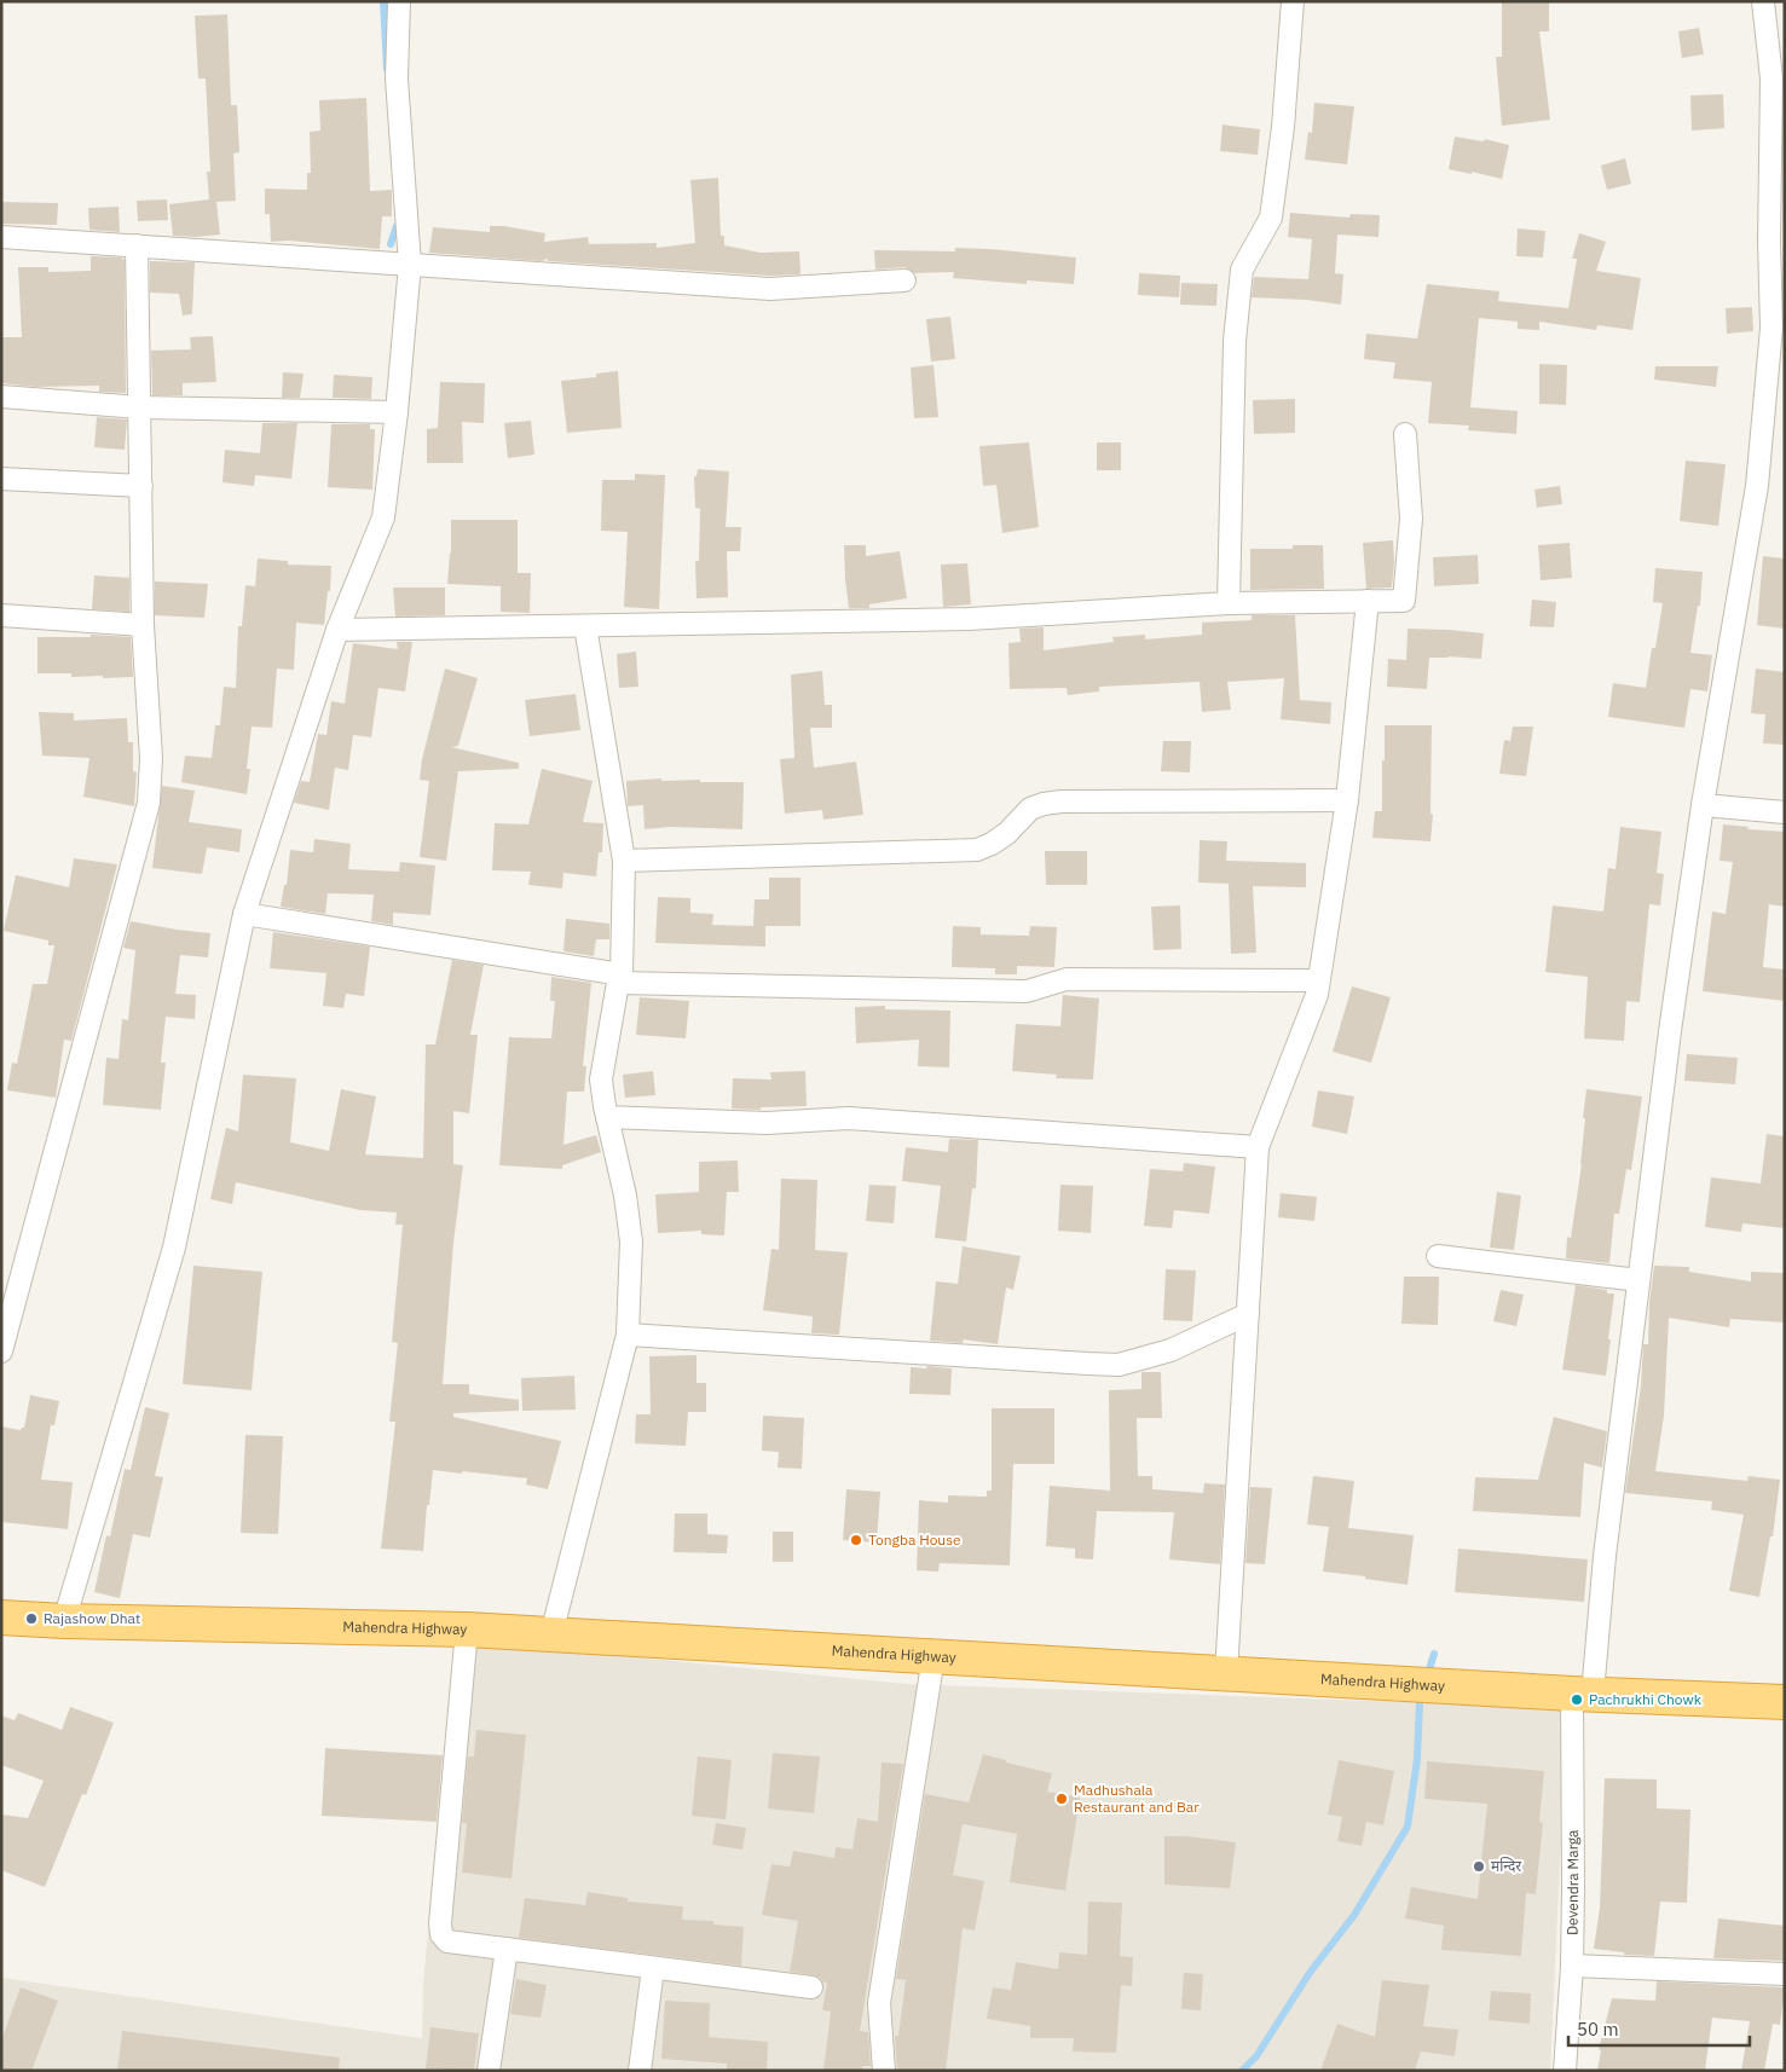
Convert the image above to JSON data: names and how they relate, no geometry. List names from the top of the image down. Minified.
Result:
{"streets":{"highway":["Mahendra Highway"],"street":["Devendra Marga"]},"crossings":[["Mahendra Highway","Devendra Marga"]],"places":["Tongba House","Rajashow Dhat","Pachrukhi Chowk","Madhushala Restaurant and Bar","मन्दिर"],"scale_bar":"50 m"}
